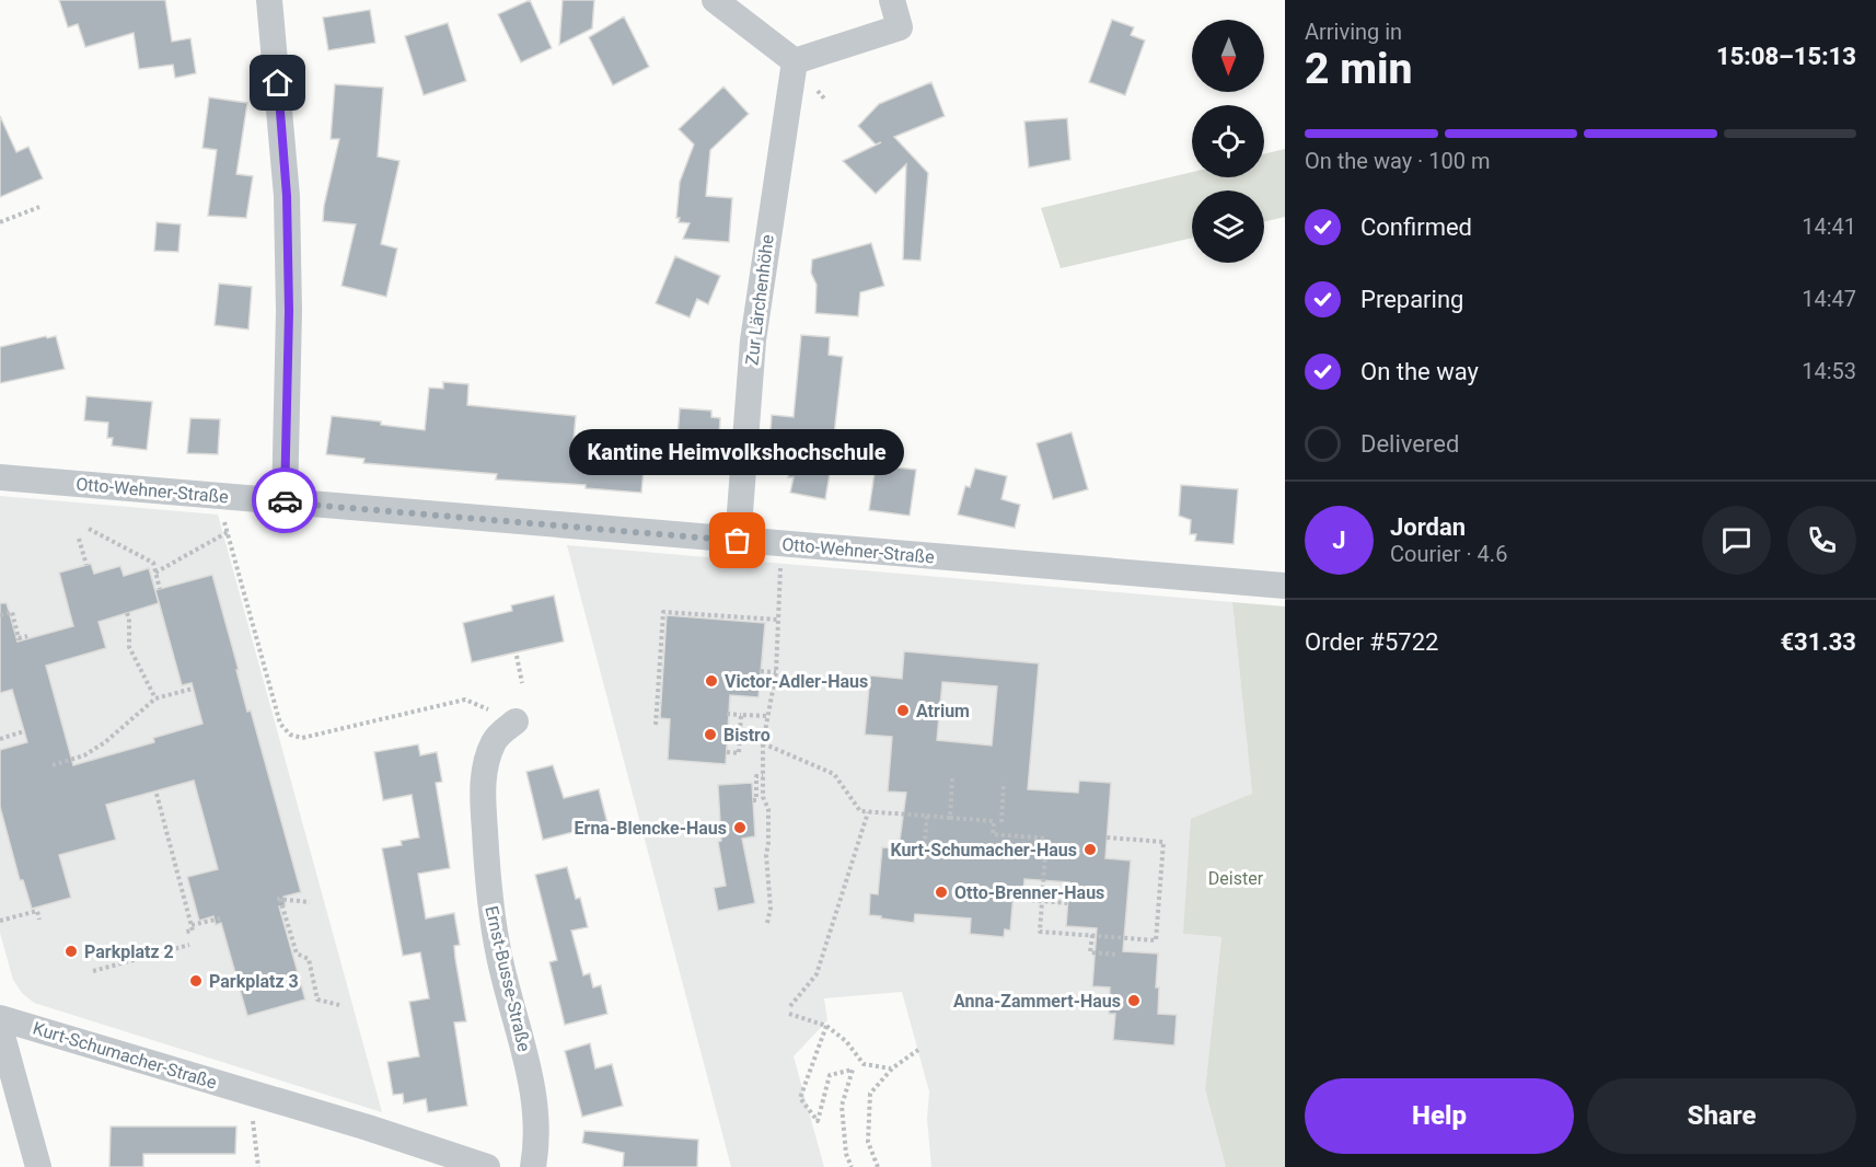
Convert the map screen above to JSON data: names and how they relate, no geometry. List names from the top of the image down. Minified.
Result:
{"streets":{"street":["Zur Lärchenhöhe","Otto-Wehner-Straße","Ernst-Busse-Straße","Kurt-Schumacher-Straße"]},"crossings":[["Zur Lärchenhöhe","Otto-Wehner-Straße"]],"parks":["Deister"],"places":["Kantine Heimvolkshochschule","Victor-Adler-Haus","Atrium","Bistro","Erna-Blencke-Haus","Kurt-Schumacher-Haus","Otto-Brenner-Haus","Parkplatz 2","Parkplatz 3","Anna-Zammert-Haus"],"north":"bottom","page":{"heading":["2 min","Arriving in","15:08–15:13"],"panel":["Jordan","Courier · 4.6","Order #5722","€31.33"],"bar":"On the way · 100 m","list":[["Confirmed","14:41"],["Preparing","14:47"],["On the way","14:53"],"Delivered"],"bubble":"Kantine Heimvolkshochschule","round":"J","buttons":["Help","Share"]}}
